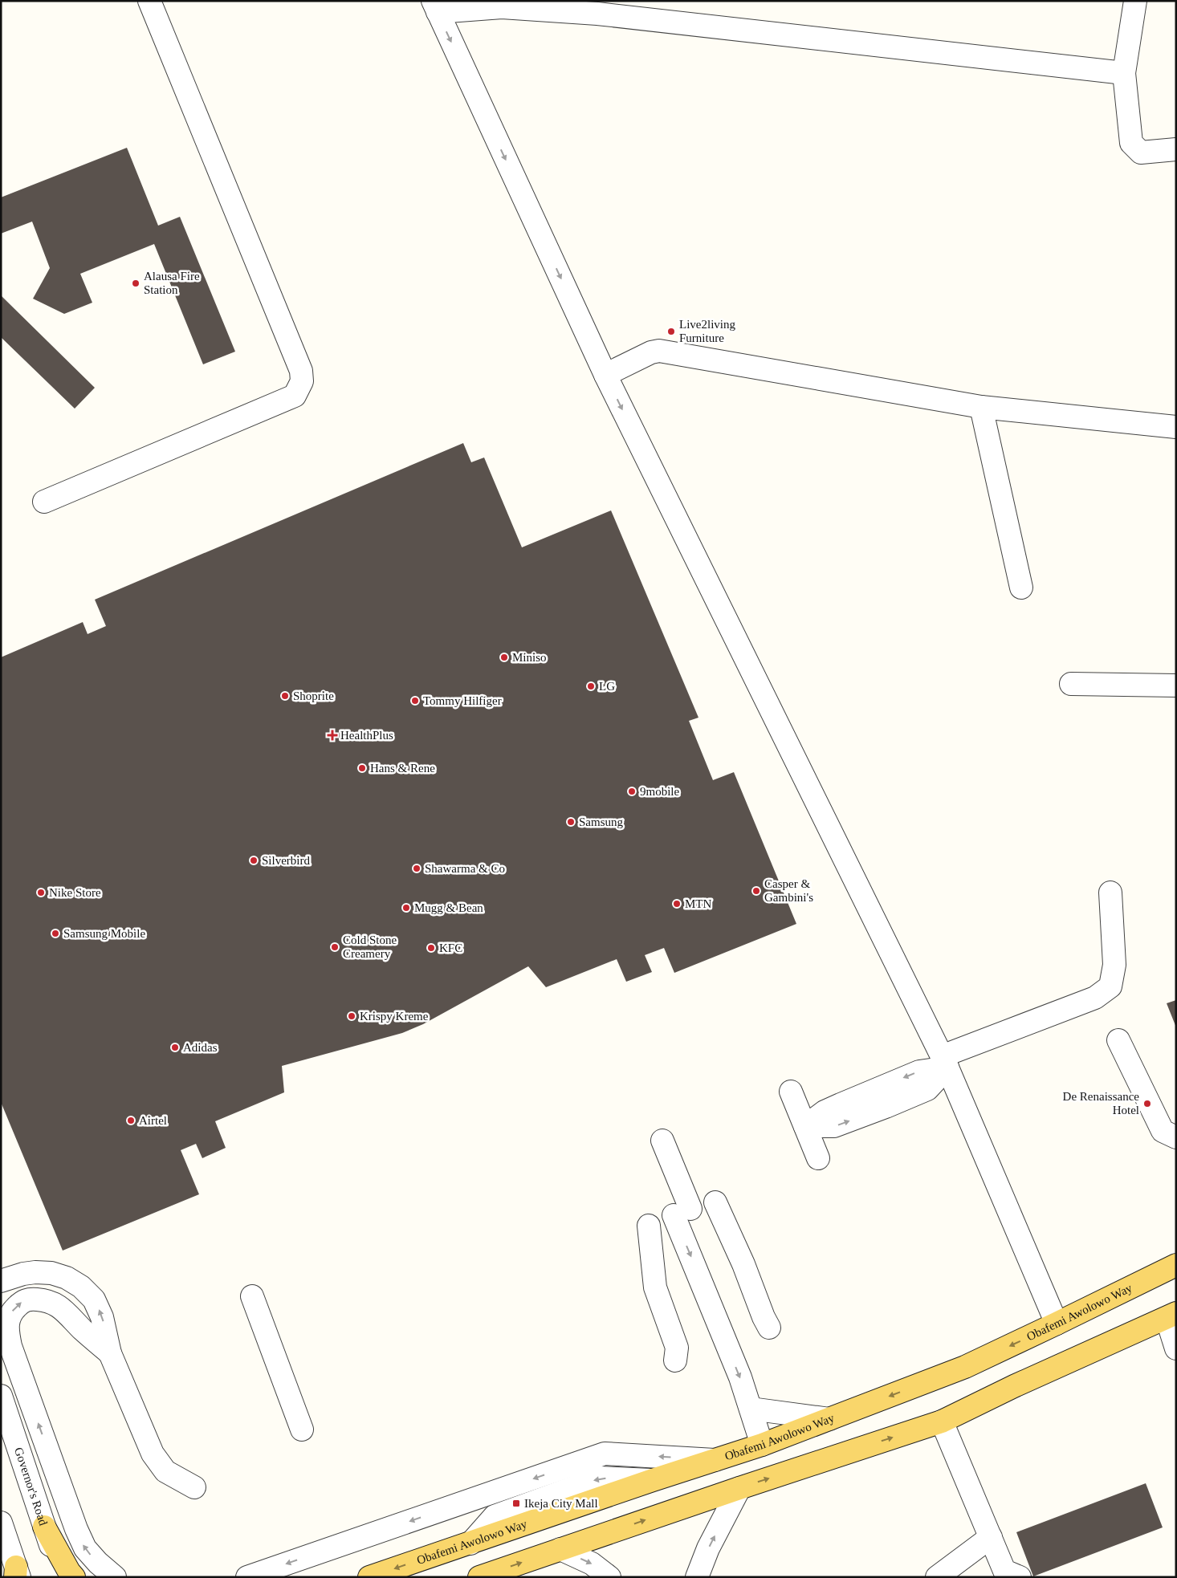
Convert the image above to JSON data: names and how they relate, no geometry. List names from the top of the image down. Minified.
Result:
{"streets":{"main road":["Obafemi Awolowo Way"],"street":["Governor's Road"]},"places":{"other":["Alausa Fire Station","Live2living Furniture","Miniso","LG","Shoprite","Tommy Hilfiger","Hans & Rene","9mobile","Samsung","Silverbird","Shawarma & Co","Casper & Gambini's","Nike Store","MTN","Mugg & Bean","Samsung Mobile","Cold Stone Creamery","KFC","Krispy Kreme","Adidas","De Renaissance Hotel","Airtel"],"health":["HealthPlus"],"transit":["Ikeja City Mall"]}}
